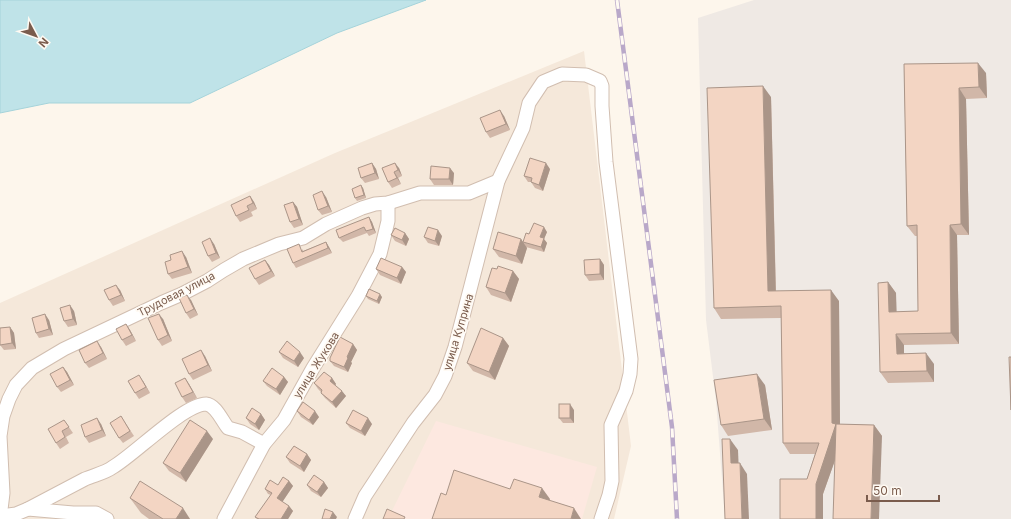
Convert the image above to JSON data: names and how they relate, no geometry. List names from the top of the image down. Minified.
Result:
{"streets":{"street":["Трудовая улица","улица Куприна","улица Жукова"]},"crossings":[["Трудовая улица","улица Куприна"],["Трудовая улица","улица Жукова"]],"scale_bar":"50 m","north":"bottom right"}
